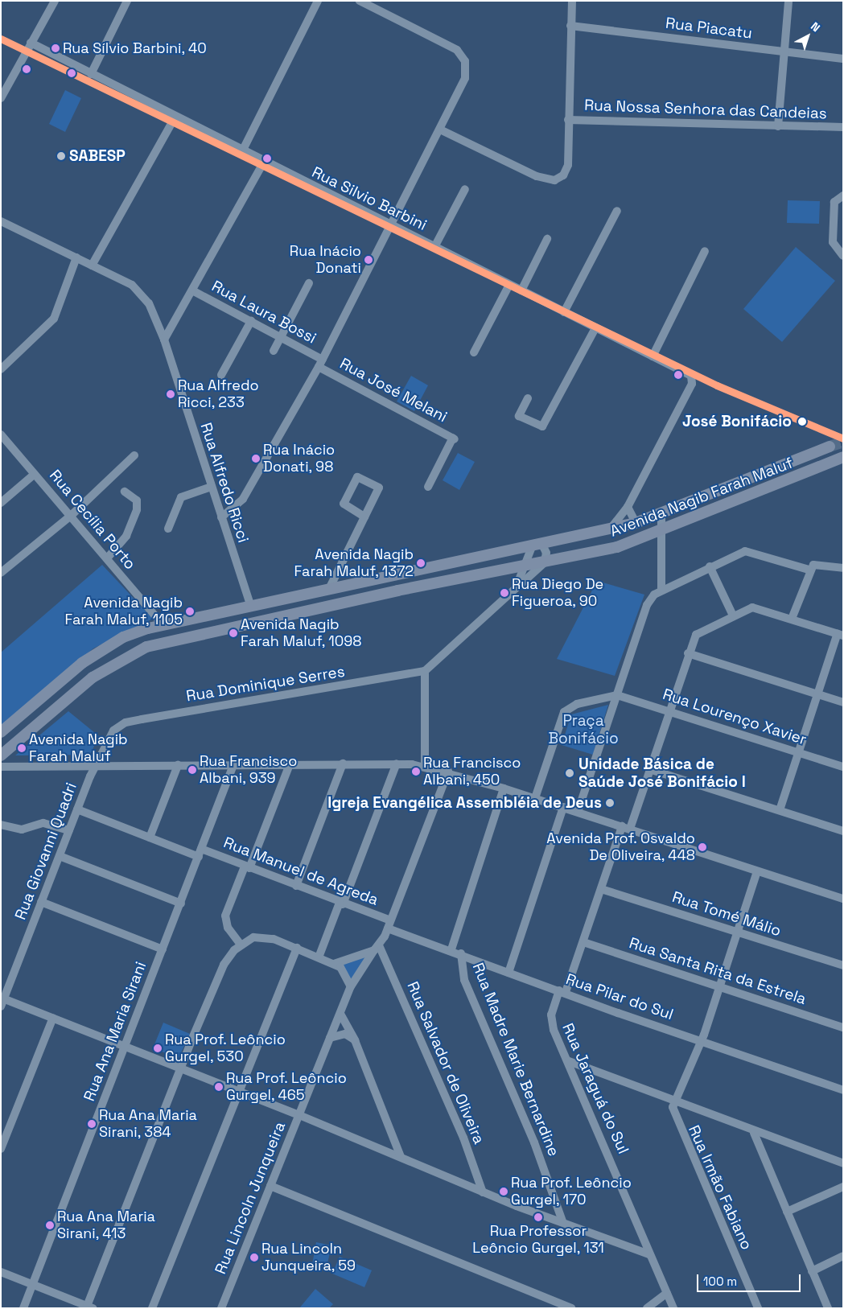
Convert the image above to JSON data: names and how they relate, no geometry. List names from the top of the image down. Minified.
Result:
{"streets":{"main road":["Avenida Nagib Farah Maluf"],"street":["Rua Piacatu","Rua Nossa Senhora das Candeias","Rua Silvio Barbini","Rua Laura Bossi","Rua José Melani","Rua Alfredo Ricci","Rua Cecília Porto","Rua Dominique Serres","Rua Lourenço Xavier","Rua Giovanni Quadri","Rua Manuel de Agreda","Rua Tomé Málio","Rua Santa Rita da Estrela","Rua Pilar do Sul","Rua Ana Maria Sirani","Rua Madre Marie Bernardine","Rua Salvador de Oliveira","Rua Jaraguá do Sul","Rua Irmão Fabiano","Rua Lincoln Junqueira"]},"crossings":[["Rua Silvio Barbini","Rua Laura Bossi"],["Rua Laura Bossi","Rua José Melani"],["Rua Laura Bossi","Rua Alfredo Ricci"],["Rua Alfredo Ricci","Avenida Nagib Farah Maluf"],["Avenida Nagib Farah Maluf","Rua Cecília Porto"],["Rua Dominique Serres","Rua Giovanni Quadri"],["Rua Lourenço Xavier","Rua Jaraguá do Sul"],["Rua Giovanni Quadri","Rua Manuel de Agreda"],["Rua Manuel de Agreda","Rua Pilar do Sul"],["Rua Manuel de Agreda","Rua Ana Maria Sirani"],["Rua Manuel de Agreda","Rua Lincoln Junqueira"],["Rua Tomé Málio","Rua Jaraguá do Sul"],["Rua Santa Rita da Estrela","Rua Jaraguá do Sul"],["Rua Pilar do Sul","Rua Madre Marie Bernardine"],["Rua Pilar do Sul","Rua Jaraguá do Sul"],["Rua Pilar do Sul","Rua Lincoln Junqueira"],["Rua Salvador de Oliveira","Rua Lincoln Junqueira"]],"parks":["Praça Bonifácio"],"places":["Rua Sílvio Barbini, 40","SABESP","Rua Inácio Donati","Rua Alfredo Ricci, 233","José Bonifácio","Rua Inácio Donati, 98","Avenida Nagib Farah Maluf, 1372","Rua Diego De Figueroa, 90","Avenida Nagib Farah Maluf, 1105","Avenida Nagib Farah Maluf, 1098","Avenida Nagib Farah Maluf","Rua Francisco Albani, 939","Rua Francisco Albani, 450","Unidade Básica de Saúde José Bonifácio I","Igreja Evangélica Assembléia de Deus","Avenida Prof. Osvaldo De Oliveira, 448","Rua Prof. Leôncio Gurgel, 530","Rua Prof. Leôncio Gurgel, 465","Rua Ana Maria Sirani, 384","Rua Prof. Leôncio Gurgel, 170","Rua Professor Leôncio Gurgel, 131","Rua Ana Maria Sirani, 413","Rua Lincoln Junqueira, 59"],"scale_bar":"100 m","north":"top right"}
